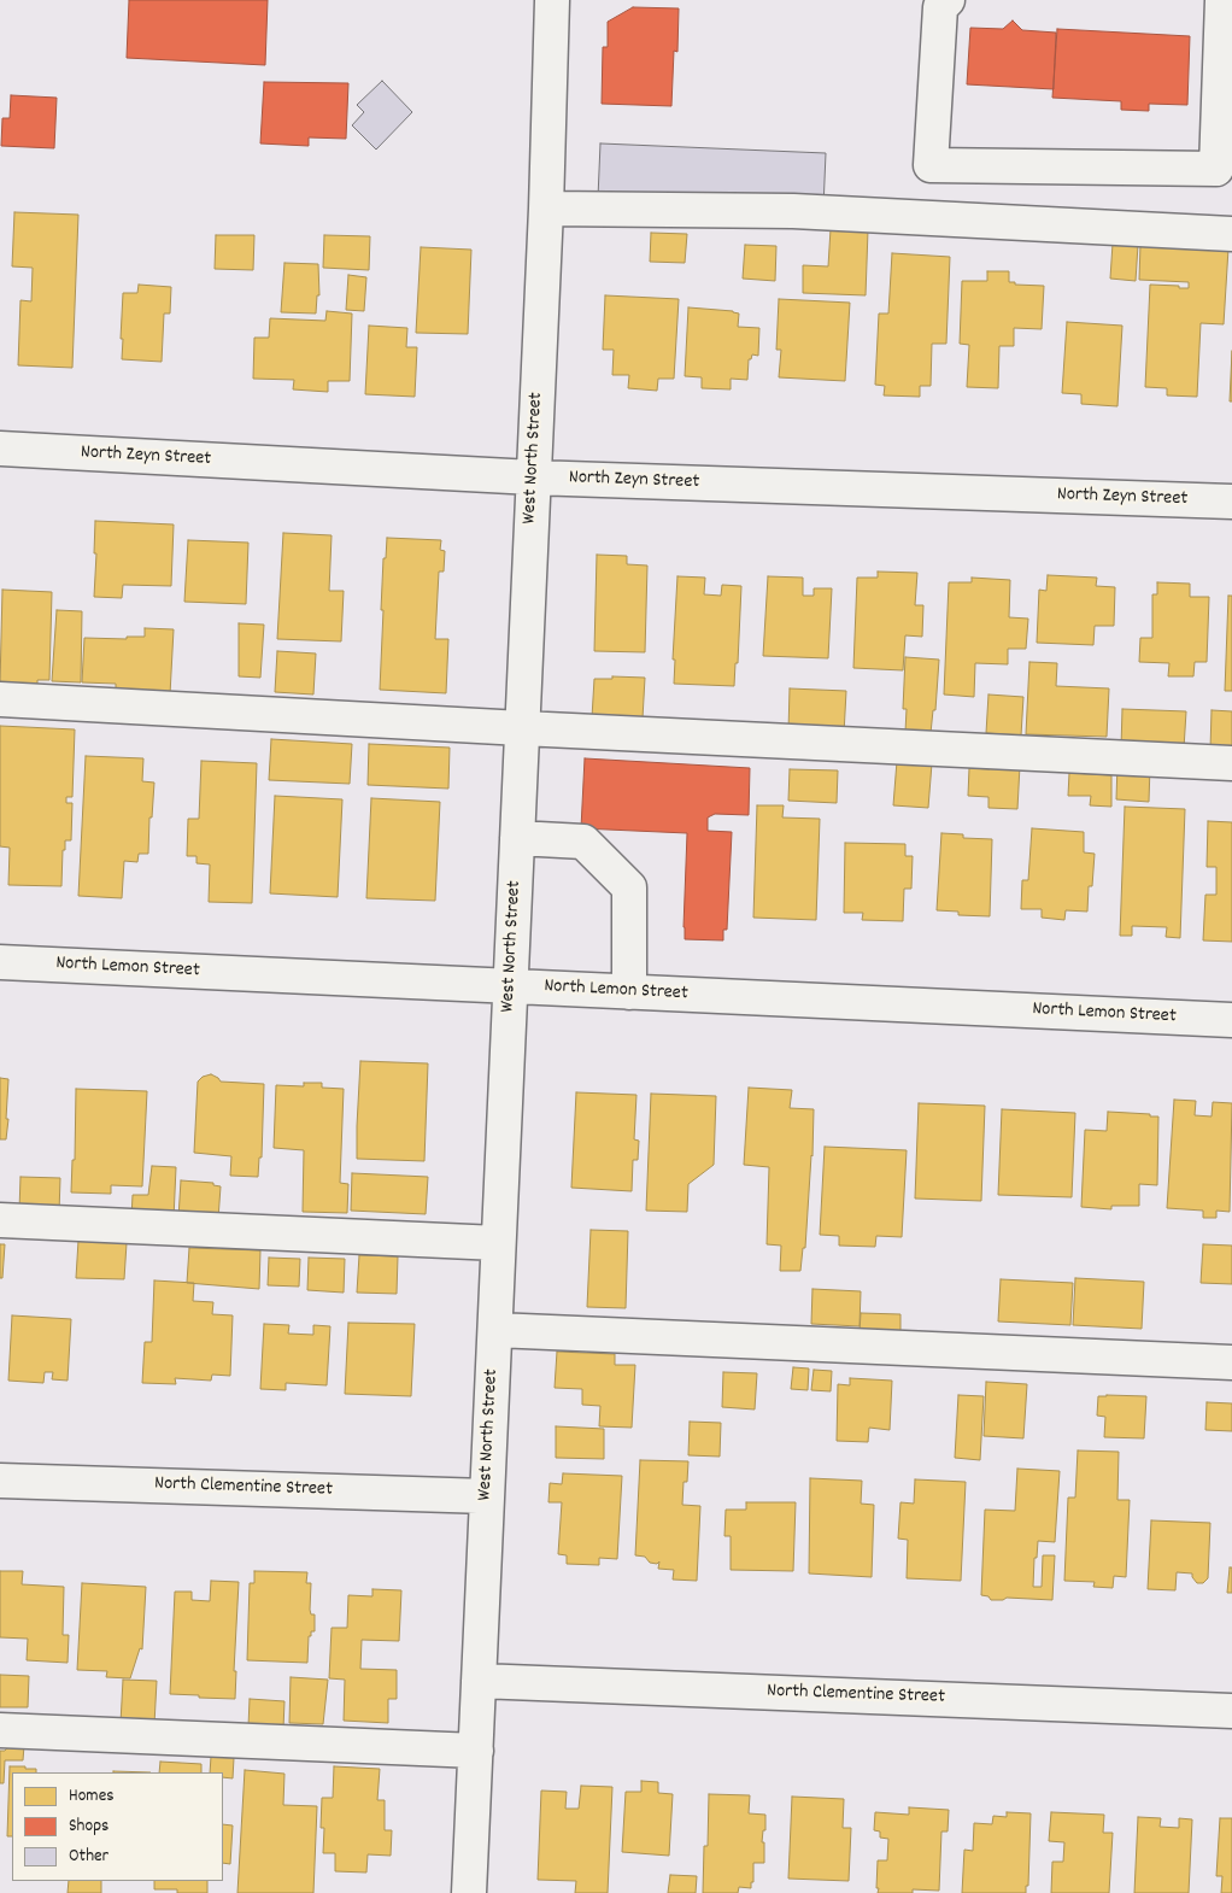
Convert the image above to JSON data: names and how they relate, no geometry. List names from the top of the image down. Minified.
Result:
{"streets":{"street":["North Zeyn Street","West North Street","North Lemon Street","North Clementine Street"]},"crossings":[["North Zeyn Street","West North Street"],["West North Street","North Lemon Street"],["West North Street","North Clementine Street"]],"legend":["Homes","Shops","Other"]}
